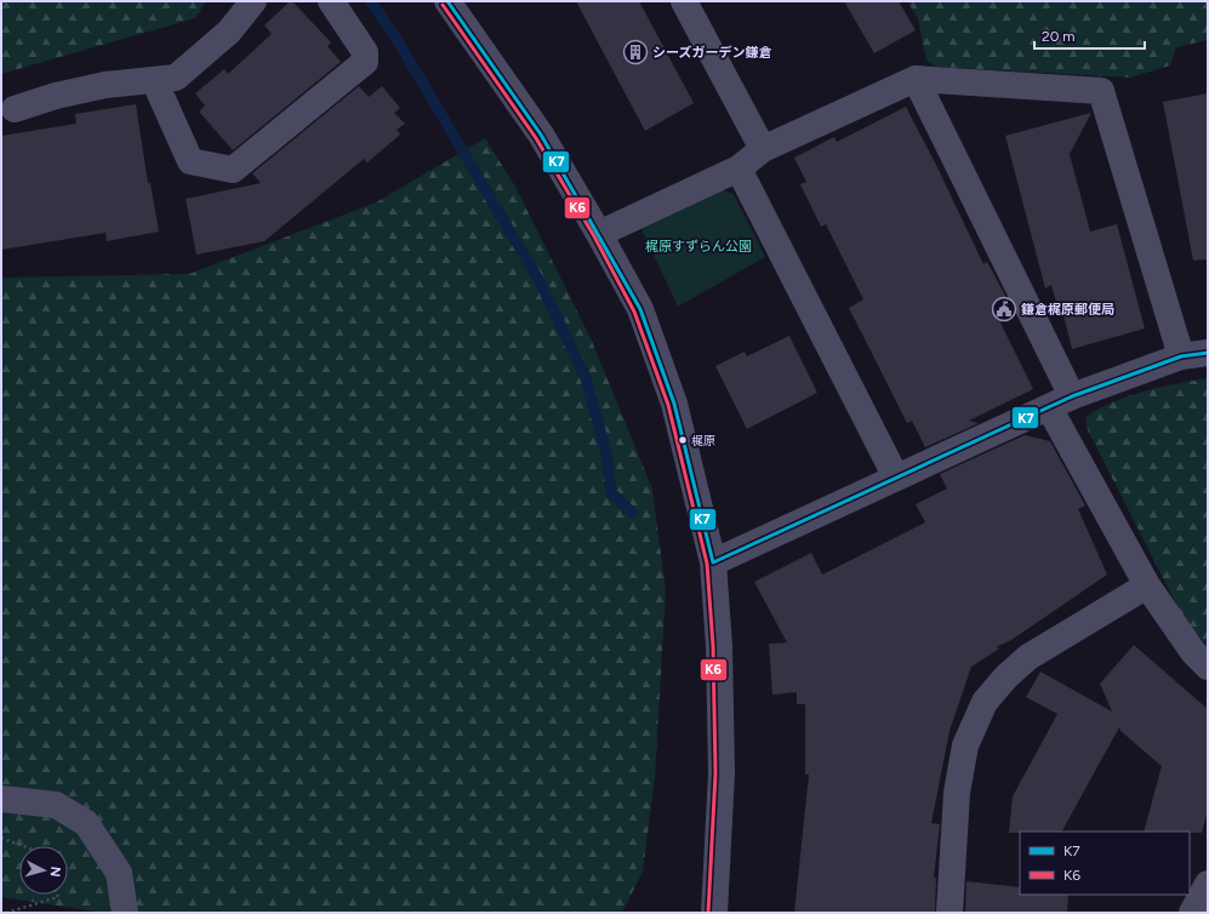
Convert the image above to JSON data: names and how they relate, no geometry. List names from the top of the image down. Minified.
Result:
{"parks":["梶原すずらん公園"],"places":{"building":["シーズガーデン鎌倉"],"public building":["鎌倉梶原郵便局"],"other":["梶原"]},"lines":["transit line K7","transit line K6"],"legend":["K7","K6"],"scale_bar":"20 m","north":"right"}
